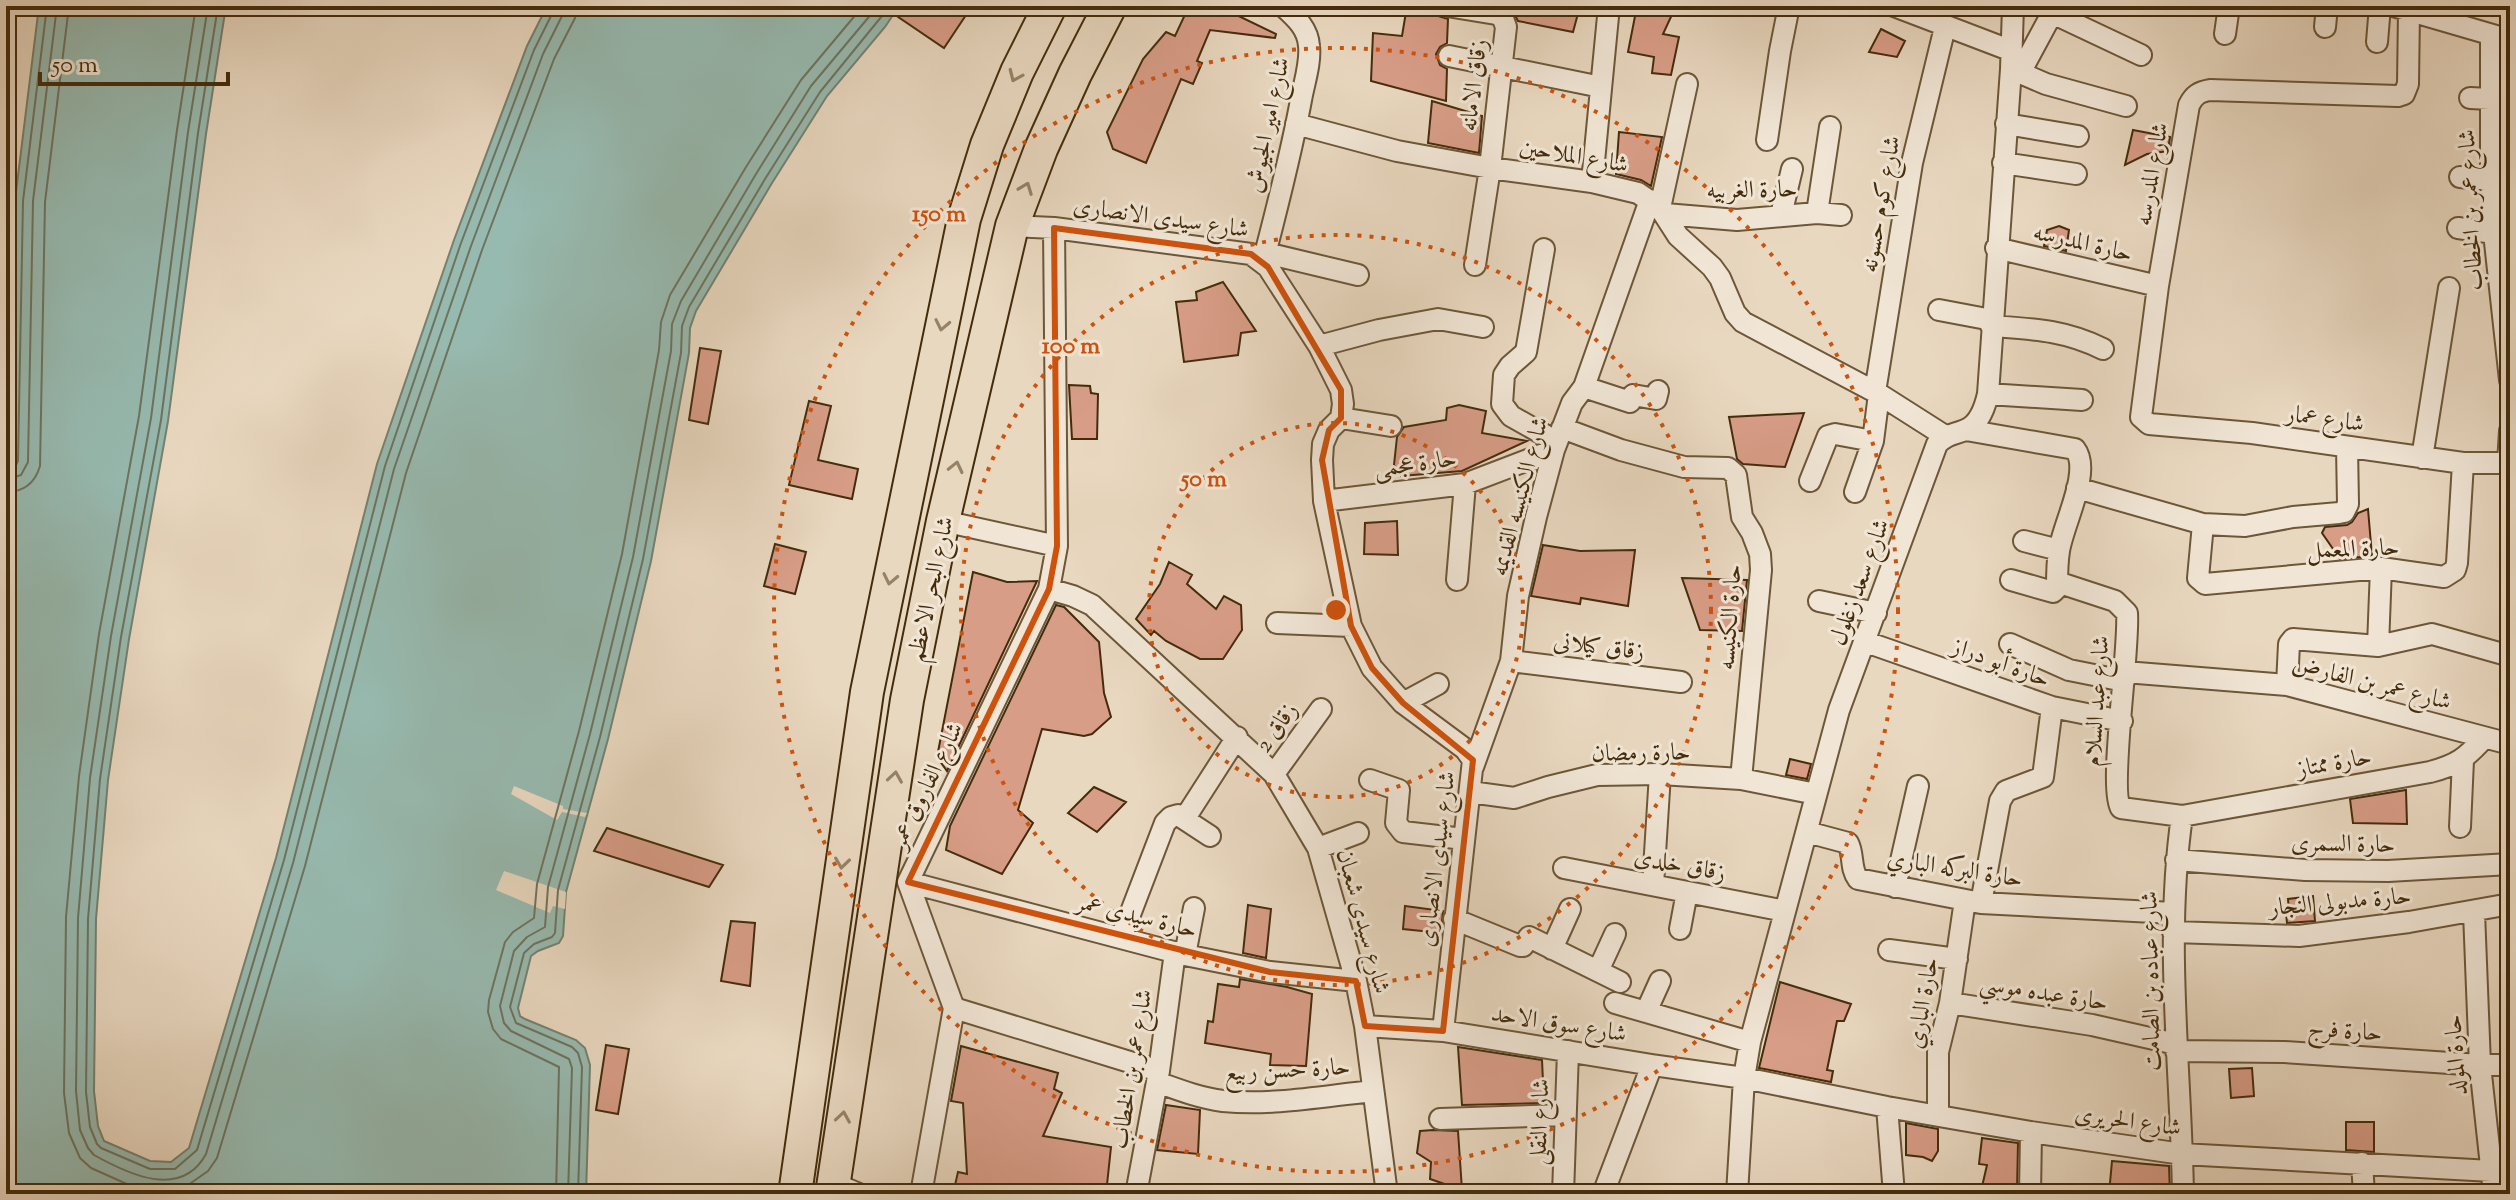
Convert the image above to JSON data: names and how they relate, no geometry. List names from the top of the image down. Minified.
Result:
{"streets":{"main road":["شارع البحر الاعظم"],"street":["زقاق الامانه","شارع امير الجيوش","شارع الملاحين","شارع المدرسه","حارة الغربيه","شارع كوم حسونه","شارع عمر بن الخطاب","شارع سيدى الانصارى","حارة المدرسه","شارع عمار","حارة عجمى","شارع الكنيسه القديمه","حارة المعمل","شارع سعد زغلول","حارة الكنيسه","زقاق كيلانى","حارة أبو دراز","شارع عمر بن الفارض","شارع عبد السلام","زقاق 2","حارة رمضان","حارة ممتاز","شارع الفاروق عمر","حارة السمرى","زقاق خلدى","حارة البركه الباري","حارة مدبولى النجار","حارة سيدى عمر","شارع سيدى شعبان","شارع عباده بن الصامت","حارة عبده موسي","حارة الباري","شارع سوق الاحد","حارة فرج","حارة المولد","حارة حسن ربيع","شارع الحريرى","شارع النقلى"]},"crossings":[["زقاق الامانه","شارع الملاحين"],["شارع امير الجيوش","شارع الملاحين"],["شارع امير الجيوش","شارع سيدى الانصارى"],["شارع الملاحين","حارة الغربيه"],["شارع الملاحين","شارع الكنيسه القديمه"],["شارع المدرسه","حارة المدرسه"],["شارع المدرسه","شارع عمار"],["حارة الغربيه","شارع الكنيسه القديمه"],["شارع عمر بن الخطاب","حارة سيدى عمر"],["شارع عمر بن الخطاب","حارة حسن ربيع"],["شارع سيدى الانصارى","حارة عجمى"],["شارع سيدى الانصارى","شارع الكنيسه القديمه"],["شارع سيدى الانصارى","شارع البحر الاعظم"],["شارع سيدى الانصارى","حارة رمضان"],["شارع سيدى الانصارى","شارع سوق الاحد"],["شارع عمار","حارة المعمل"],["حارة عجمى","شارع الكنيسه القديمه"],["حارة عجمى","حارة الكنيسه"],["شارع الكنيسه القديمه","حارة الكنيسه"],["شارع الكنيسه القديمه","زقاق كيلانى"],["شارع سعد زغلول","حارة أبو دراز"],["شارع سعد زغلول","حارة رمضان"],["شارع سعد زغلول","زقاق خلدى"],["شارع سعد زغلول","حارة البركه الباري"],["شارع سعد زغلول","شارع سوق الاحد"],["شارع سعد زغلول","شارع الحريرى"],["حارة الكنيسه","حارة رمضان"],["حارة أبو دراز","شارع عبد السلام"],["حارة أبو دراز","حارة الباري"],["شارع عمر بن الفارض","شارع عبد السلام"],["شارع عمر بن الفارض","حارة ممتاز"],["شارع عبد السلام","حارة ممتاز"],["شارع عبد السلام","شارع عباده بن الصامت"],["زقاق 2","شارع سيدى شعبان"],["حارة ممتاز","شارع عباده بن الصامت"],["شارع الفاروق عمر","حارة سيدى عمر"],["شارع الفاروق عمر","شارع سيدى شعبان"],["شارع الفاروق عمر","حارة حسن ربيع"],["حارة السمرى","شارع عباده بن الصامت"],["حارة البركه الباري","حارة مدبولى النجار"],["حارة البركه الباري","شارع عباده بن الصامت"],["حارة البركه الباري","حارة الباري"],["حارة مدبولى النجار","شارع عباده بن الصامت"],["حارة مدبولى النجار","حارة المولد"],["حارة سيدى عمر","شارع سيدى شعبان"],["شارع سيدى شعبان","شارع سوق الاحد"],["شارع سيدى شعبان","حارة حسن ربيع"],["شارع عباده بن الصامت","حارة عبده موسي"],["شارع عباده بن الصامت","حارة فرج"],["شارع عباده بن الصامت","شارع الحريرى"],["حارة عبده موسي","حارة الباري"],["حارة عبده موسي","حارة فرج"],["حارة الباري","شارع الحريرى"],["شارع سوق الاحد","شارع الحريرى"],["شارع سوق الاحد","شارع النقلى"],["حارة فرج","حارة المولد"],["حارة المولد","شارع الحريرى"]],"scale_bar":"50 m","rings":["150 m","100 m","50 m"]}
